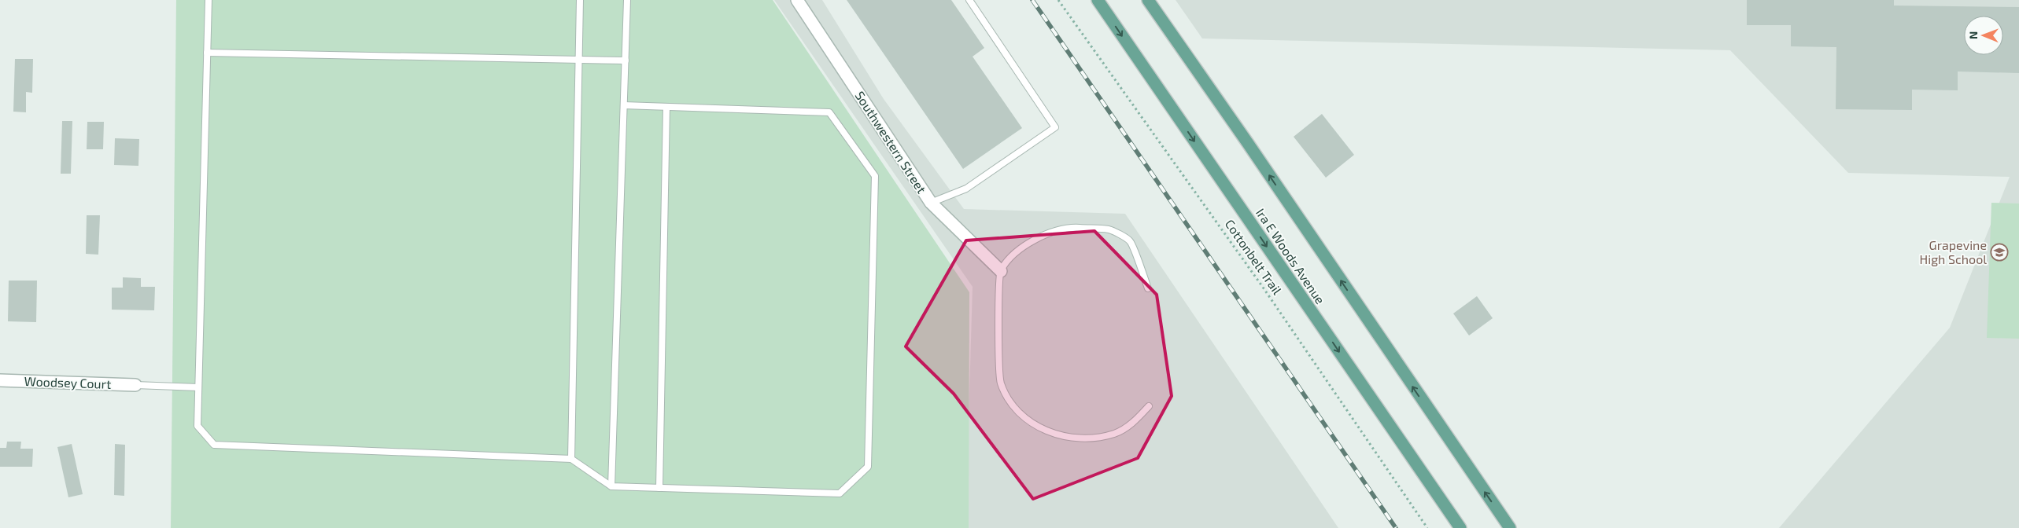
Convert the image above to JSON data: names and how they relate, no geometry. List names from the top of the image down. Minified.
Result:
{"streets":{"main road":["Ira E Woods Avenue"],"street":["Southwestern Street","Woodsey Court"],"path":["Cottonbelt Trail"]},"places":{"school or university":["Grapevine High School"]},"north":"left"}
